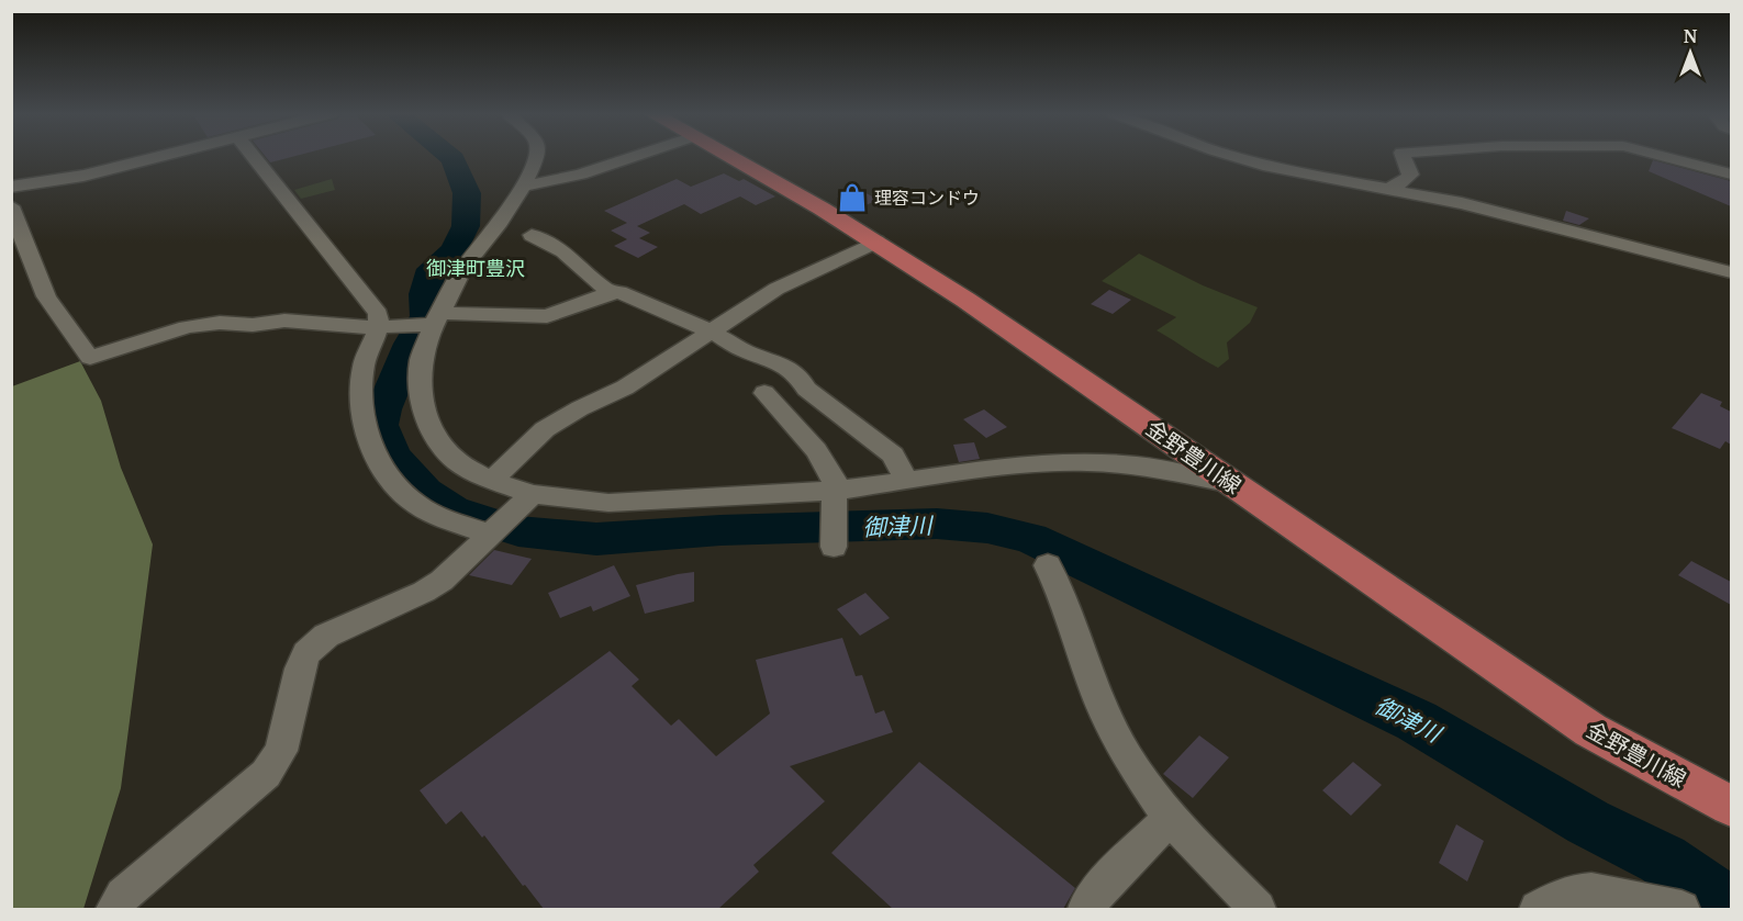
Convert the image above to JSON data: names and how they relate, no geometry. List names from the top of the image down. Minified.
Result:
{"streets":{"main road":["金野豊川線"]},"districts":["御津町豊沢"],"water":["御津川"],"places":{"shop":["理容コンドウ"]},"north":"top"}
